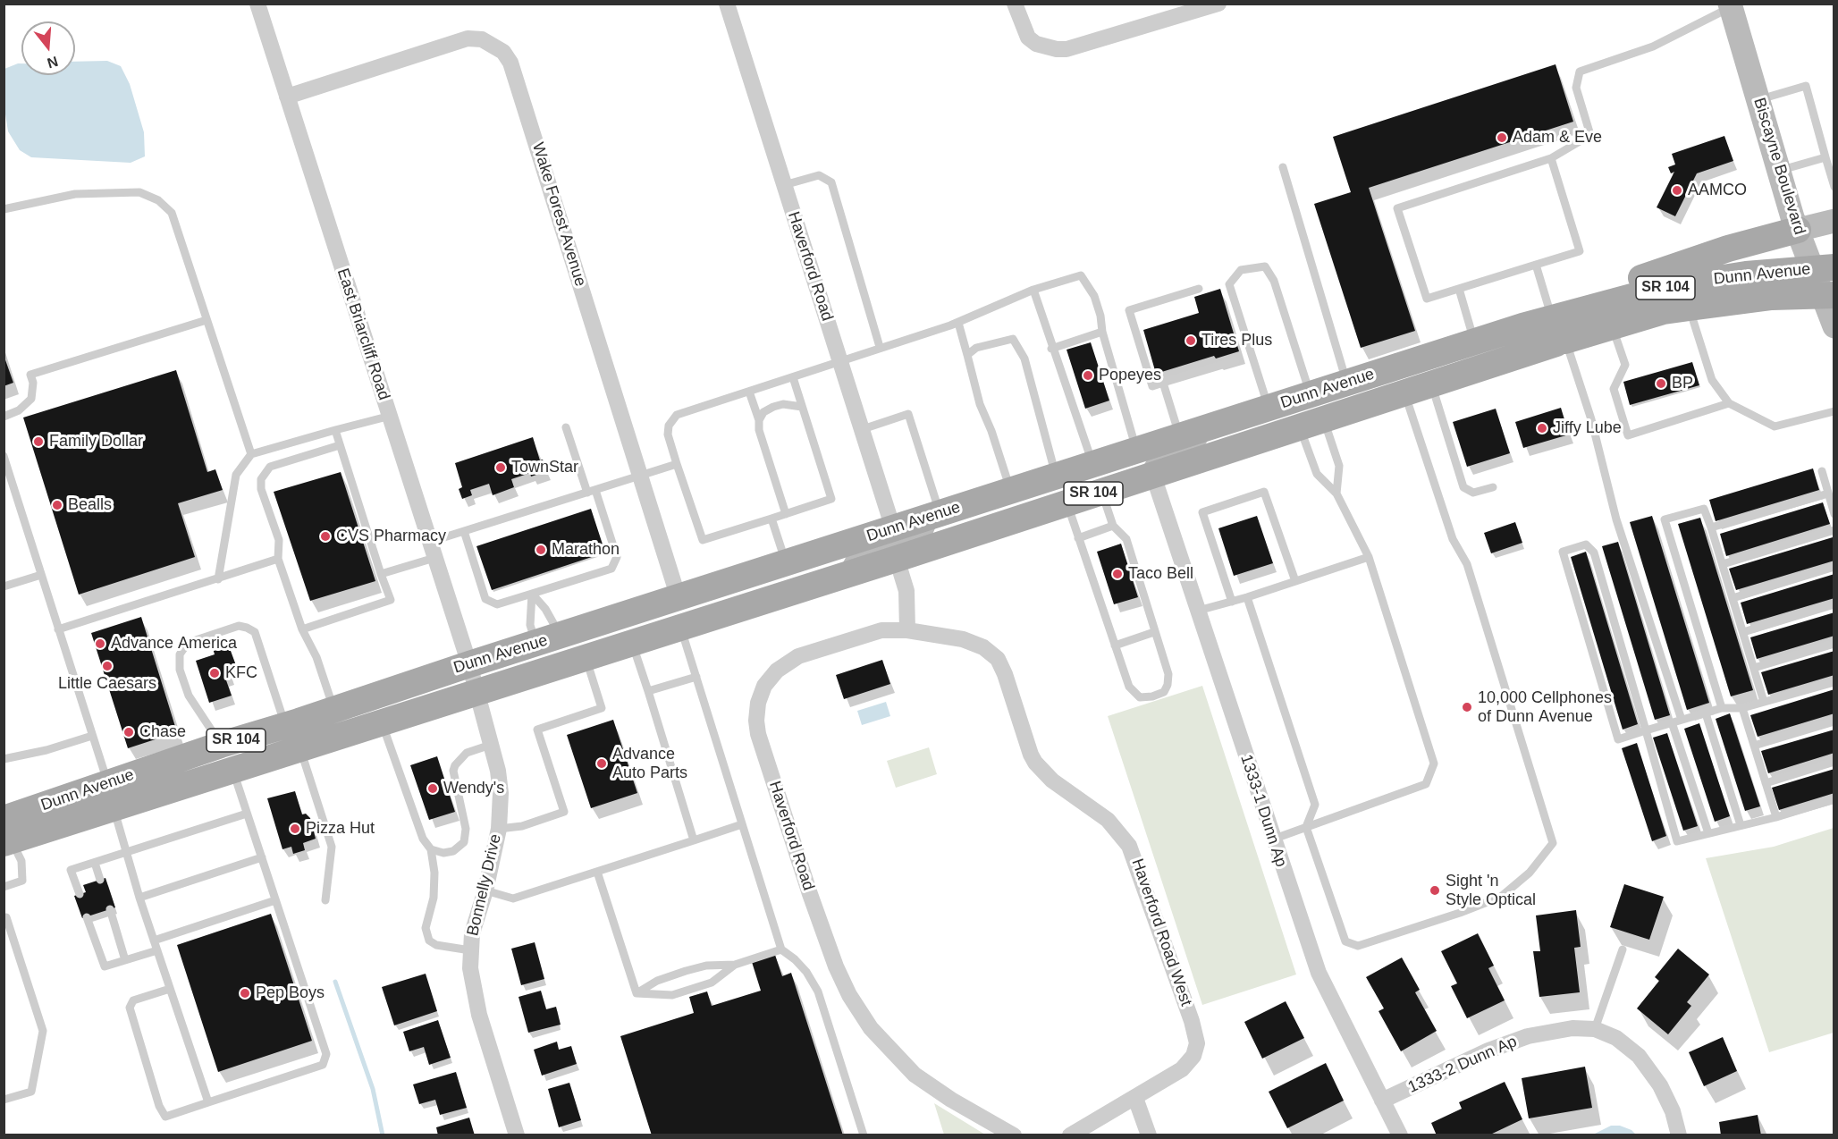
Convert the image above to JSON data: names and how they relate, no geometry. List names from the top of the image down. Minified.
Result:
{"streets":{"main road":["Dunn Avenue","SR 104"],"street":["Biscayne Boulevard","Wake Forest Avenue","Haverford Road","East Briarcliff Road","1333-1 Dunn Ap","Bonnelly Drive","Haverford Road West","1333-2 Dunn Ap"]},"crossings":[["Biscayne Boulevard","Dunn Avenue"],["Wake Forest Avenue","Dunn Avenue"],["Wake Forest Avenue","East Briarcliff Road"],["Haverford Road","Dunn Avenue"],["Haverford Road","Haverford Road West"],["Dunn Avenue","East Briarcliff Road"],["Dunn Avenue","1333-1 Dunn Ap"],["Dunn Avenue","Bonnelly Drive"],["East Briarcliff Road","Bonnelly Drive"],["1333-1 Dunn Ap","1333-2 Dunn Ap"]],"places":["Adam & Eve","AAMCO","Tires Plus","Popeyes","BP","Jiffy Lube","Family Dollar","TownStar","Bealls","CVS Pharmacy","Marathon","Taco Bell","Advance America","Little Caesars","KFC","10,000 Cellphones of Dunn Avenue","Chase","Advance Auto Parts","Wendy's","Pizza Hut","Sight 'n Style Optical","Pep Boys"],"north":"bottom"}
